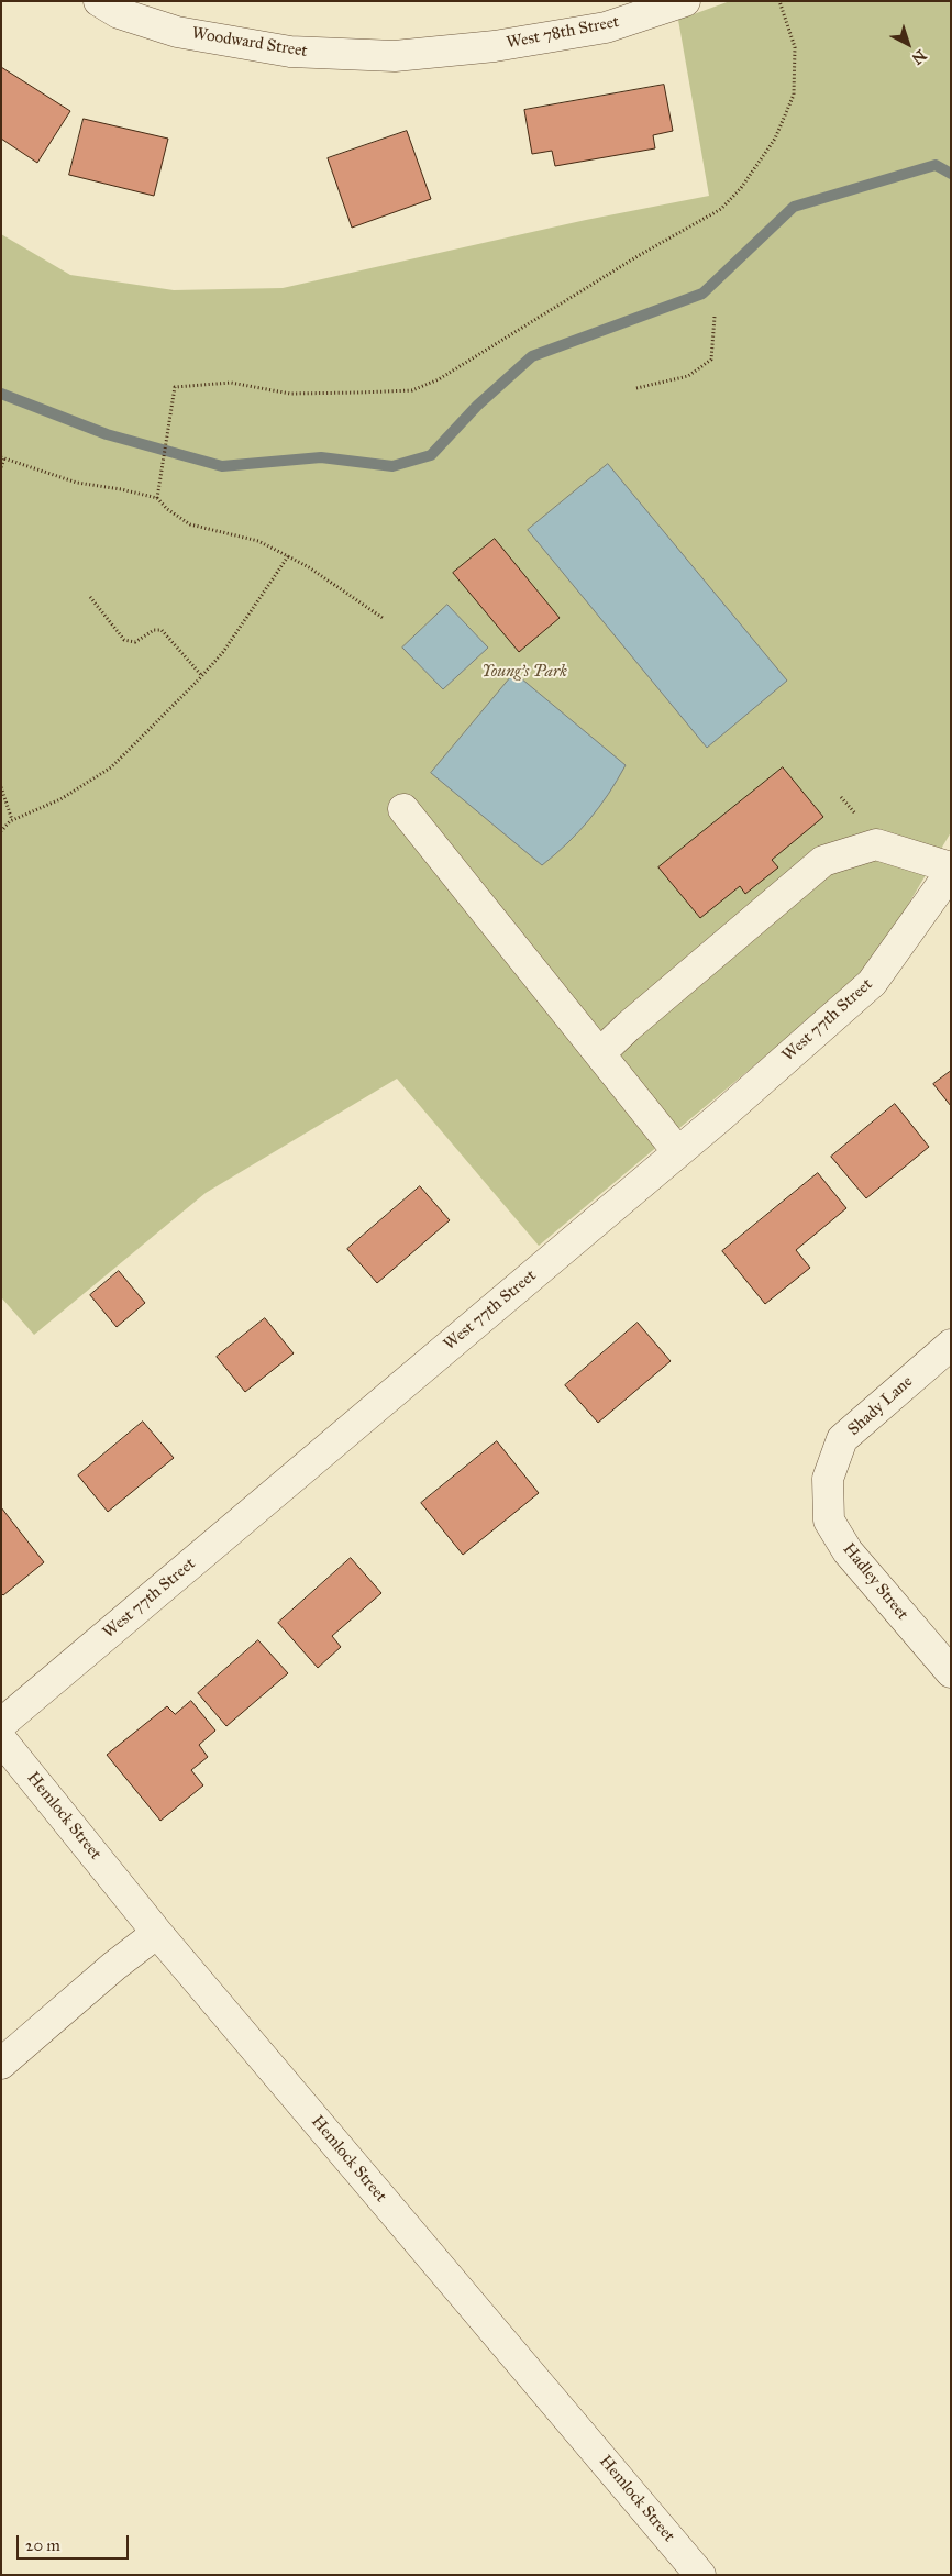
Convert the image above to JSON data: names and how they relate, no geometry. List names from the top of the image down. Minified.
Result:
{"streets":{"street":["West 78th Street","Woodward Street","West 77th Street","Shady Lane","Hadley Street","Hemlock Street"]},"crossings":[["West 78th Street","Woodward Street"],["Shady Lane","Hadley Street"]],"parks":["Young's Park"],"scale_bar":"20 m","north":"bottom right"}
